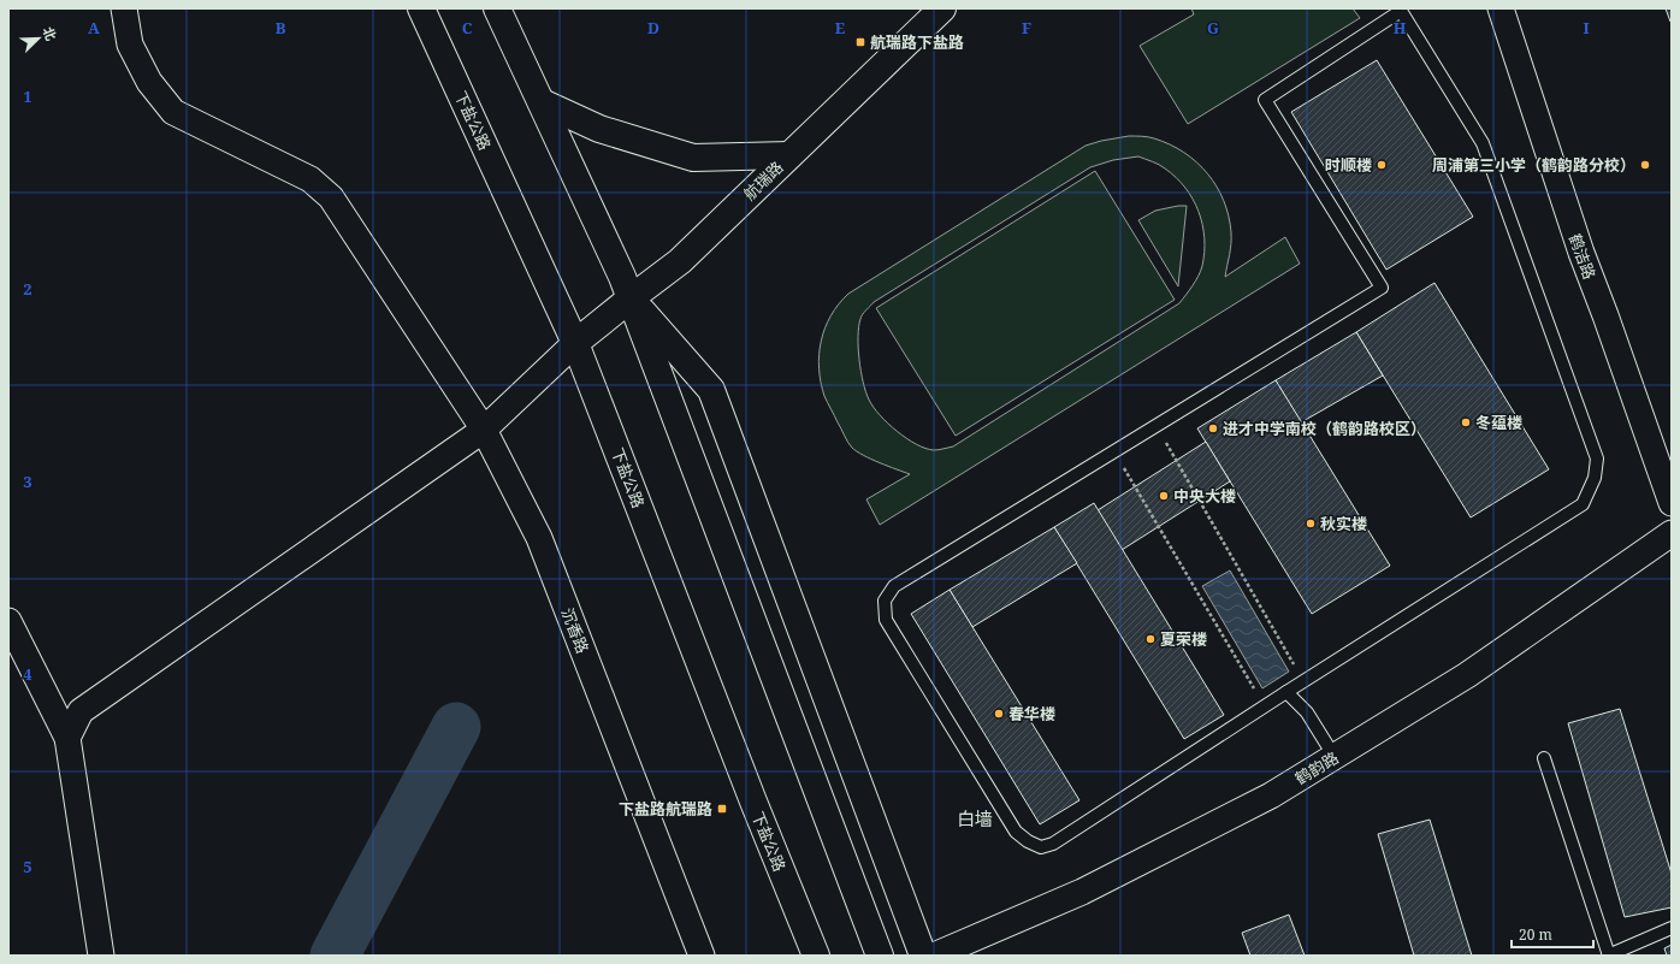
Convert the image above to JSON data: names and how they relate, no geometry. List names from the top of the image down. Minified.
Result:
{"streets":{"main road":["下盐公路","航瑞路"],"street":["鹤洁路","沉香路","鹤韵路"]},"crossings":[["下盐公路","航瑞路"]],"districts":["白墙"],"places":{"transit":["航瑞路下盐路","下盐路航瑞路"],"other":["时顺楼","周浦第三小学（鹤韵路分校）","冬蕴楼","进才中学南校（鹤韵路校区）","中央大楼","秋实楼","夏荣楼","春华楼"]},"scale_bar":"20 m","north":"top right","grid":{"columns":["A","B","C","D","E","F","G","H","I"],"rows":["1","2","3","4","5"]}}
